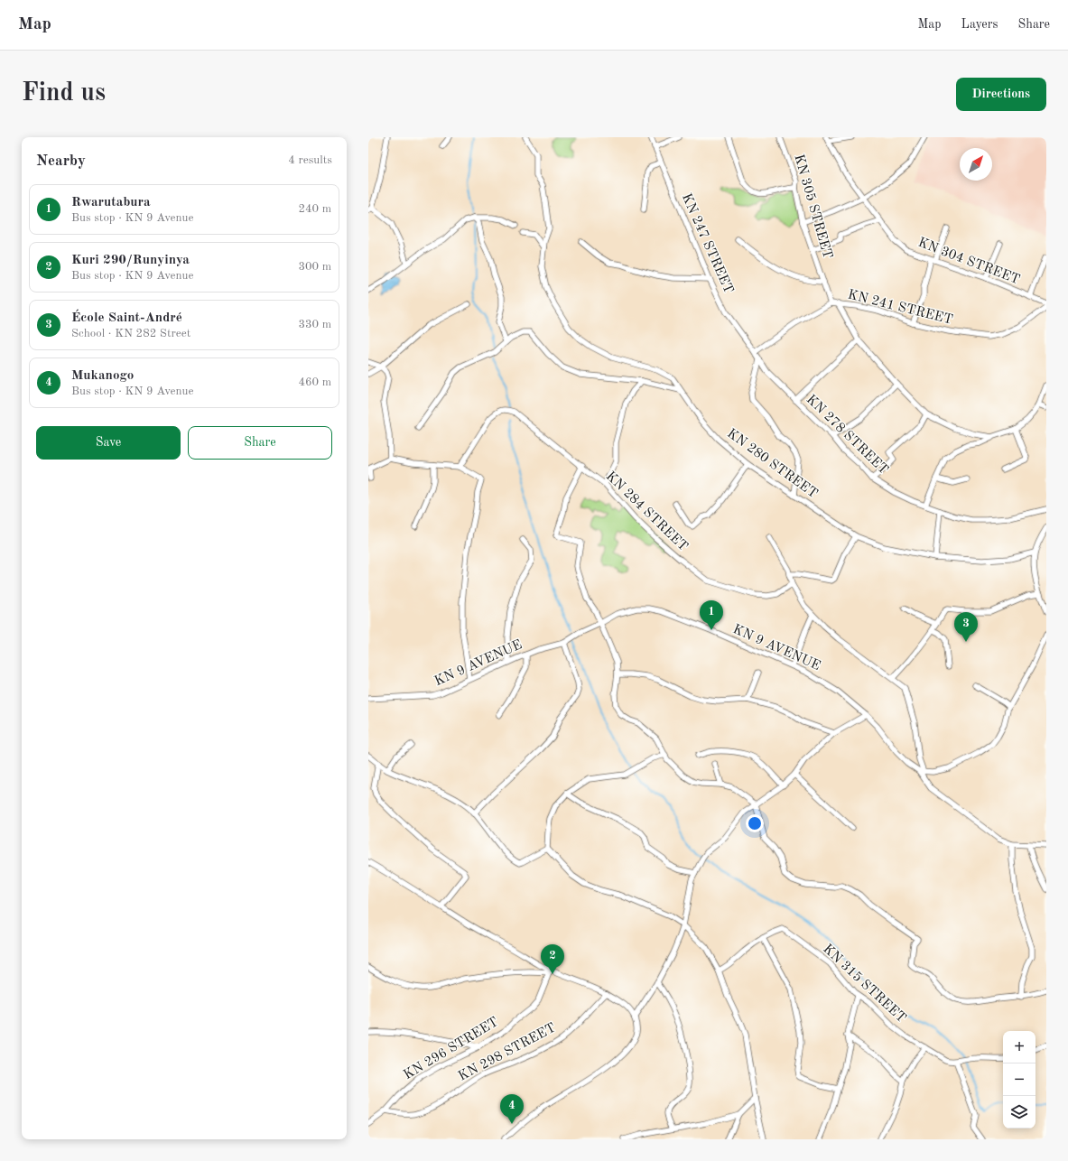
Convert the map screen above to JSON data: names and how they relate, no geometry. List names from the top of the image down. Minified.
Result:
{"streets":{"street":["KN 305 STREET","KN 247 STREET","KN 304 STREET","KN 241 STREET","KN 278 STREET","KN 280 STREET","KN 284 STREET","KN 9 AVENUE","KN 315 STREET","KN 296 STREET","KN 298 STREET"]},"crossings":[["KN 305 STREET","KN 241 STREET"],["KN 247 STREET","KN 241 STREET"],["KN 247 STREET","KN 278 STREET"],["KN 241 STREET","KN 278 STREET"],["KN 296 STREET","KN 298 STREET"]],"north":"top right","page":{"header":"Map","nav":["Map","Layers","Share"],"buttons":["Directions",["Save","Share"]],"title":"Find us","heading":["Nearby","4 results"],"list":[{"mark":"1","name":"Rwarutabura","note":"Bus stop · KN 9 Avenue","value":"240 m"},{"mark":"2","name":"Kuri 290/Runyinya","note":"Bus stop · KN 9 Avenue","value":"300 m"},{"mark":"3","name":"École Saint-André","note":"School · KN 282 Street","value":"330 m"},{"mark":"4","name":"Mukanogo","note":"Bus stop · KN 9 Avenue","value":"460 m"}],"pins":["1","3","2","4"],"map_buttons":["+","−"]}}
